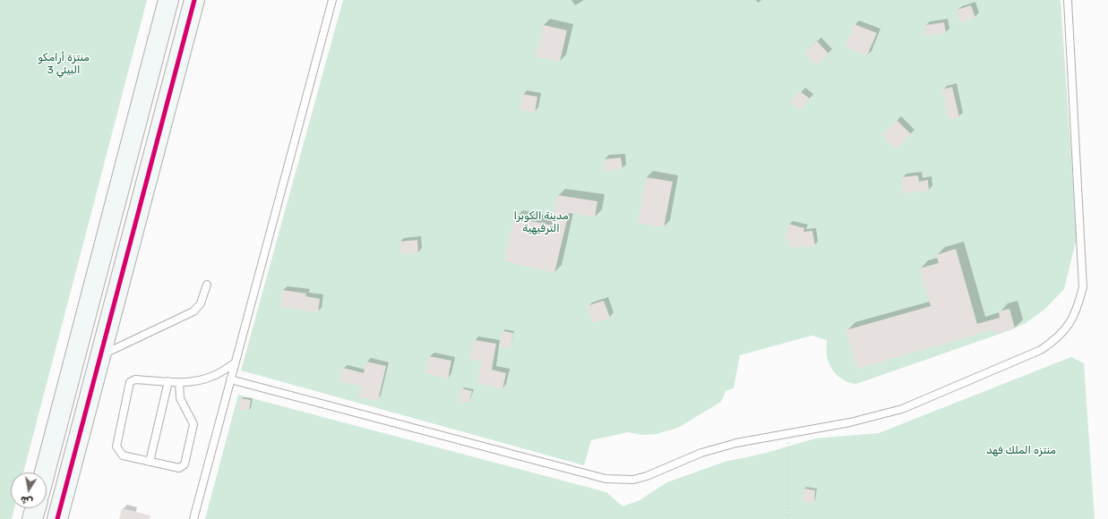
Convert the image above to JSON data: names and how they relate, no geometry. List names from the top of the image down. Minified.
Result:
{"parks":["منتزة أرامكو البيئي 3","مدينة الكوبرا الترفيهية","منتزه الملك فهد"],"north":"bottom"}
